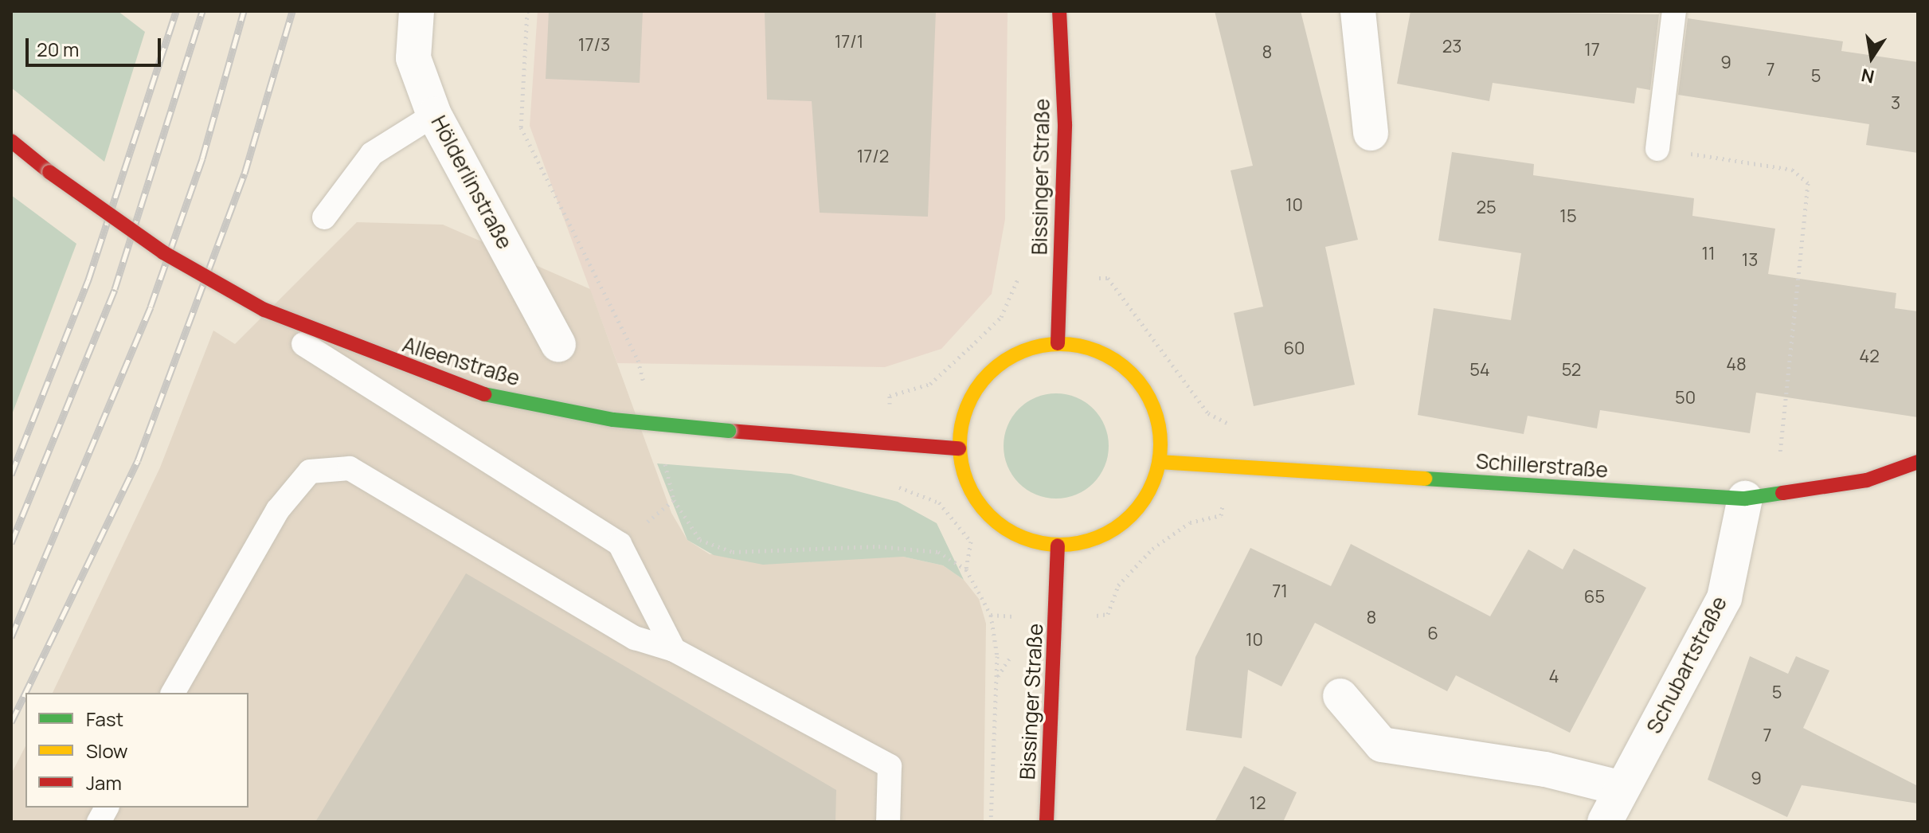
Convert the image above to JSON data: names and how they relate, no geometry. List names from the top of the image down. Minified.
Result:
{"streets":{"street":["Bissinger Straße","Hölderlinstraße","Alleenstraße","Schillerstraße","Schubartstraße"]},"crossings":[["Bissinger Straße","Alleenstraße"],["Bissinger Straße","Schillerstraße"],["Alleenstraße","Schillerstraße"],["Schillerstraße","Schubartstraße"]],"house_numbers":["17/1","17/3","23","17","8","9","7","5","3","17/2","10","25","15","11","13","60","42","48","54","52","50","71","65","8","6","10","4","5","7","9","12"],"legend":["Fast","Slow","Jam"],"scale_bar":"20 m","north":"bottom"}
